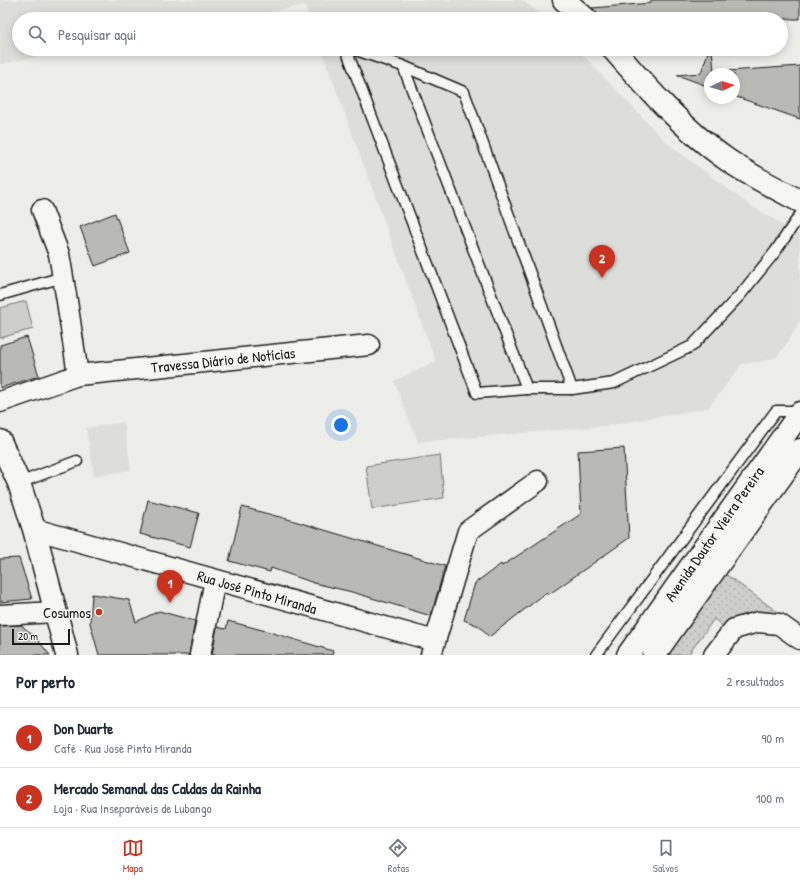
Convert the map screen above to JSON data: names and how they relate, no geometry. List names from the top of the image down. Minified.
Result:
{"streets":{"main road":["Avenida Doutor Vieira Pereira"],"street":["Travessa Diário de Notícias","Rua José Pinto Miranda"]},"places":["Cosumos"],"scale_bar":"20 m","north":"right","page":{"search":"Pesquisar aqui","pins":["2","1"],"scale":"20 m","heading":["Por perto","2 resultados"],"list":[{"mark":"1","name":"Don Duarte","note":"Café · Rua José Pinto Miranda","value":"90 m"},{"mark":"2","name":"Mercado Semanal das Caldas da Rainha","note":"Loja · Rua Inseparáveis de Lubango","value":"100 m"}],"nav":["Mapa","Rotas","Salvos"]}}
